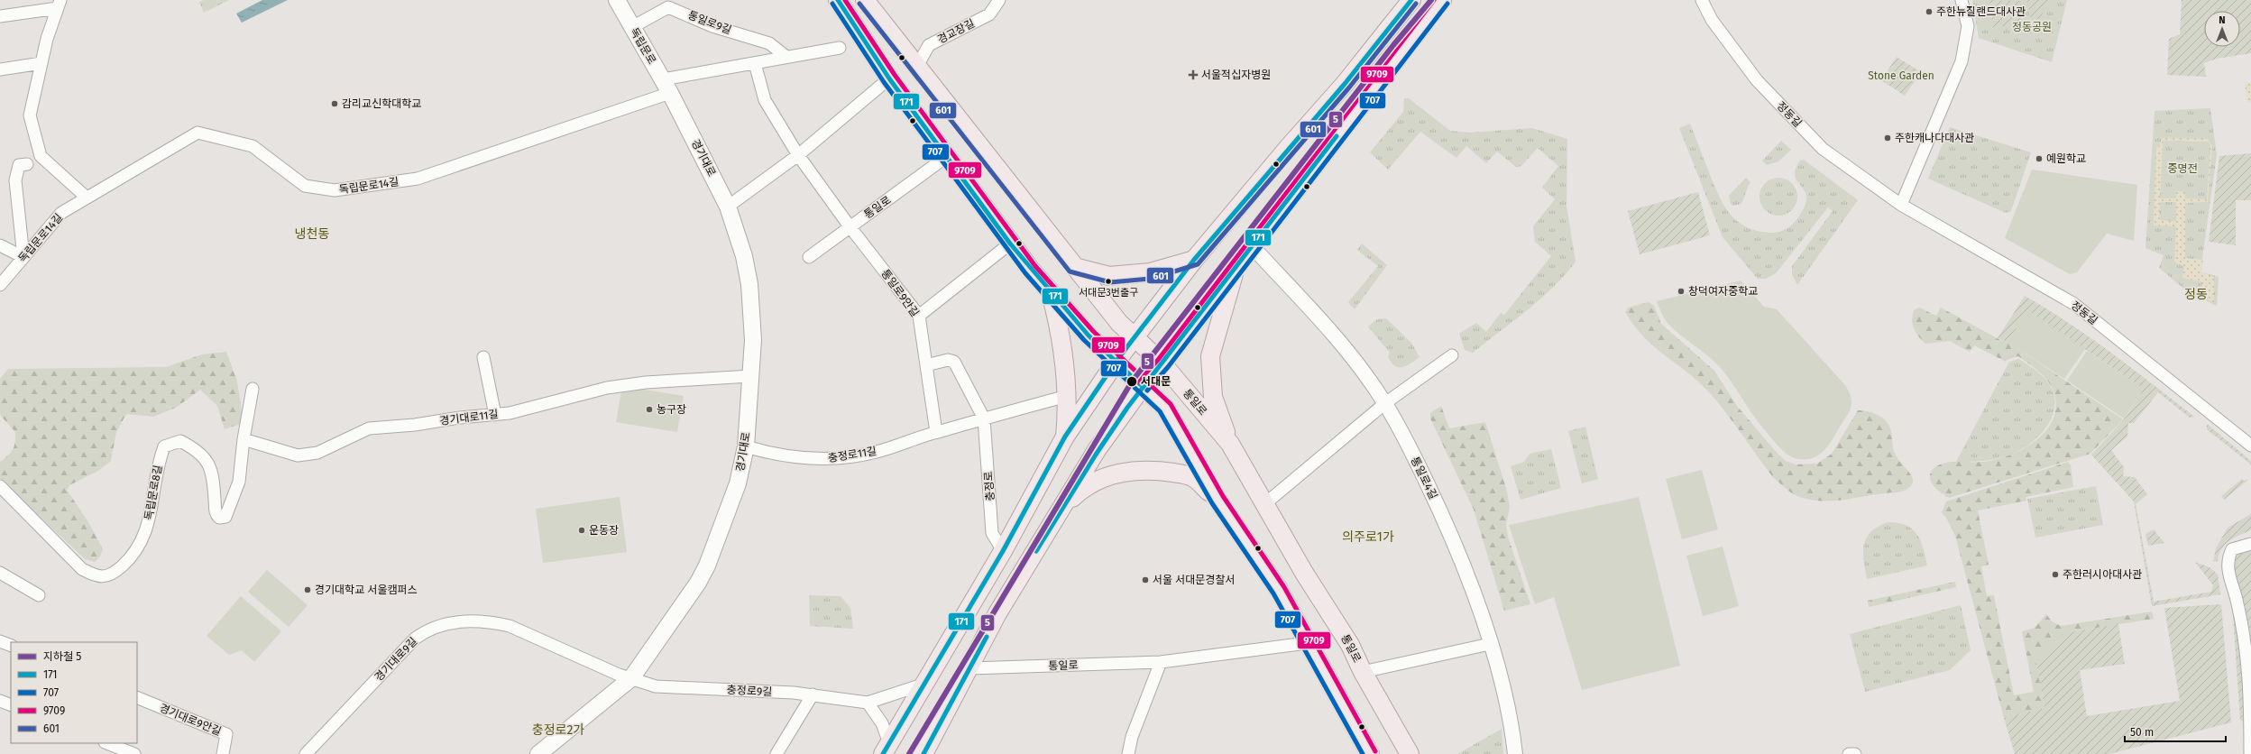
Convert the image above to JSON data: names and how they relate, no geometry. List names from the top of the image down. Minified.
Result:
{"streets":{"main road":["독립문로","경기대로","통일로"],"street":["통일로9길","경교장길","정동길","독립문로14길","통일로9안길","경기대로11길","충정로11길","통일로4길","충정로","독립문로8길","경기대로9길","충정로9길","경기대로9안길"]},"crossings":[["통일로9길","독립문로"],["경교장길","통일로"],["독립문로","경기대로"],["독립문로","독립문로14길"],["경기대로","독립문로14길"],["경기대로","경기대로11길"],["경기대로","충정로11길"],["경기대로","경기대로9길"],["경기대로","충정로9길"],["통일로","통일로9안길"],["경기대로11길","독립문로8길"],["충정로11길","충정로"],["경기대로9길","충정로9길"]],"districts":["냉천동","정동","의주로1가","충정로2가"],"parks":["정동공원","Stone Garden","중명전"],"places":{"other":["주한뉴질랜드대사관","감리교신학대학교","주한캐나다대사관","예원학교","서대문3번출구","창덕여자중학교","서대문","농구장","운동장","주한러시아대사관","서울 서대문경찰서","경기대학교 서울캠퍼스"],"health":["서울적십자병원"]},"lines":["metro line 5","transit line 171","transit line 9709","transit line 707","transit line 601"],"legend":["지하철 5","171","707","9709","601"],"scale_bar":"50 m","north":"top"}
